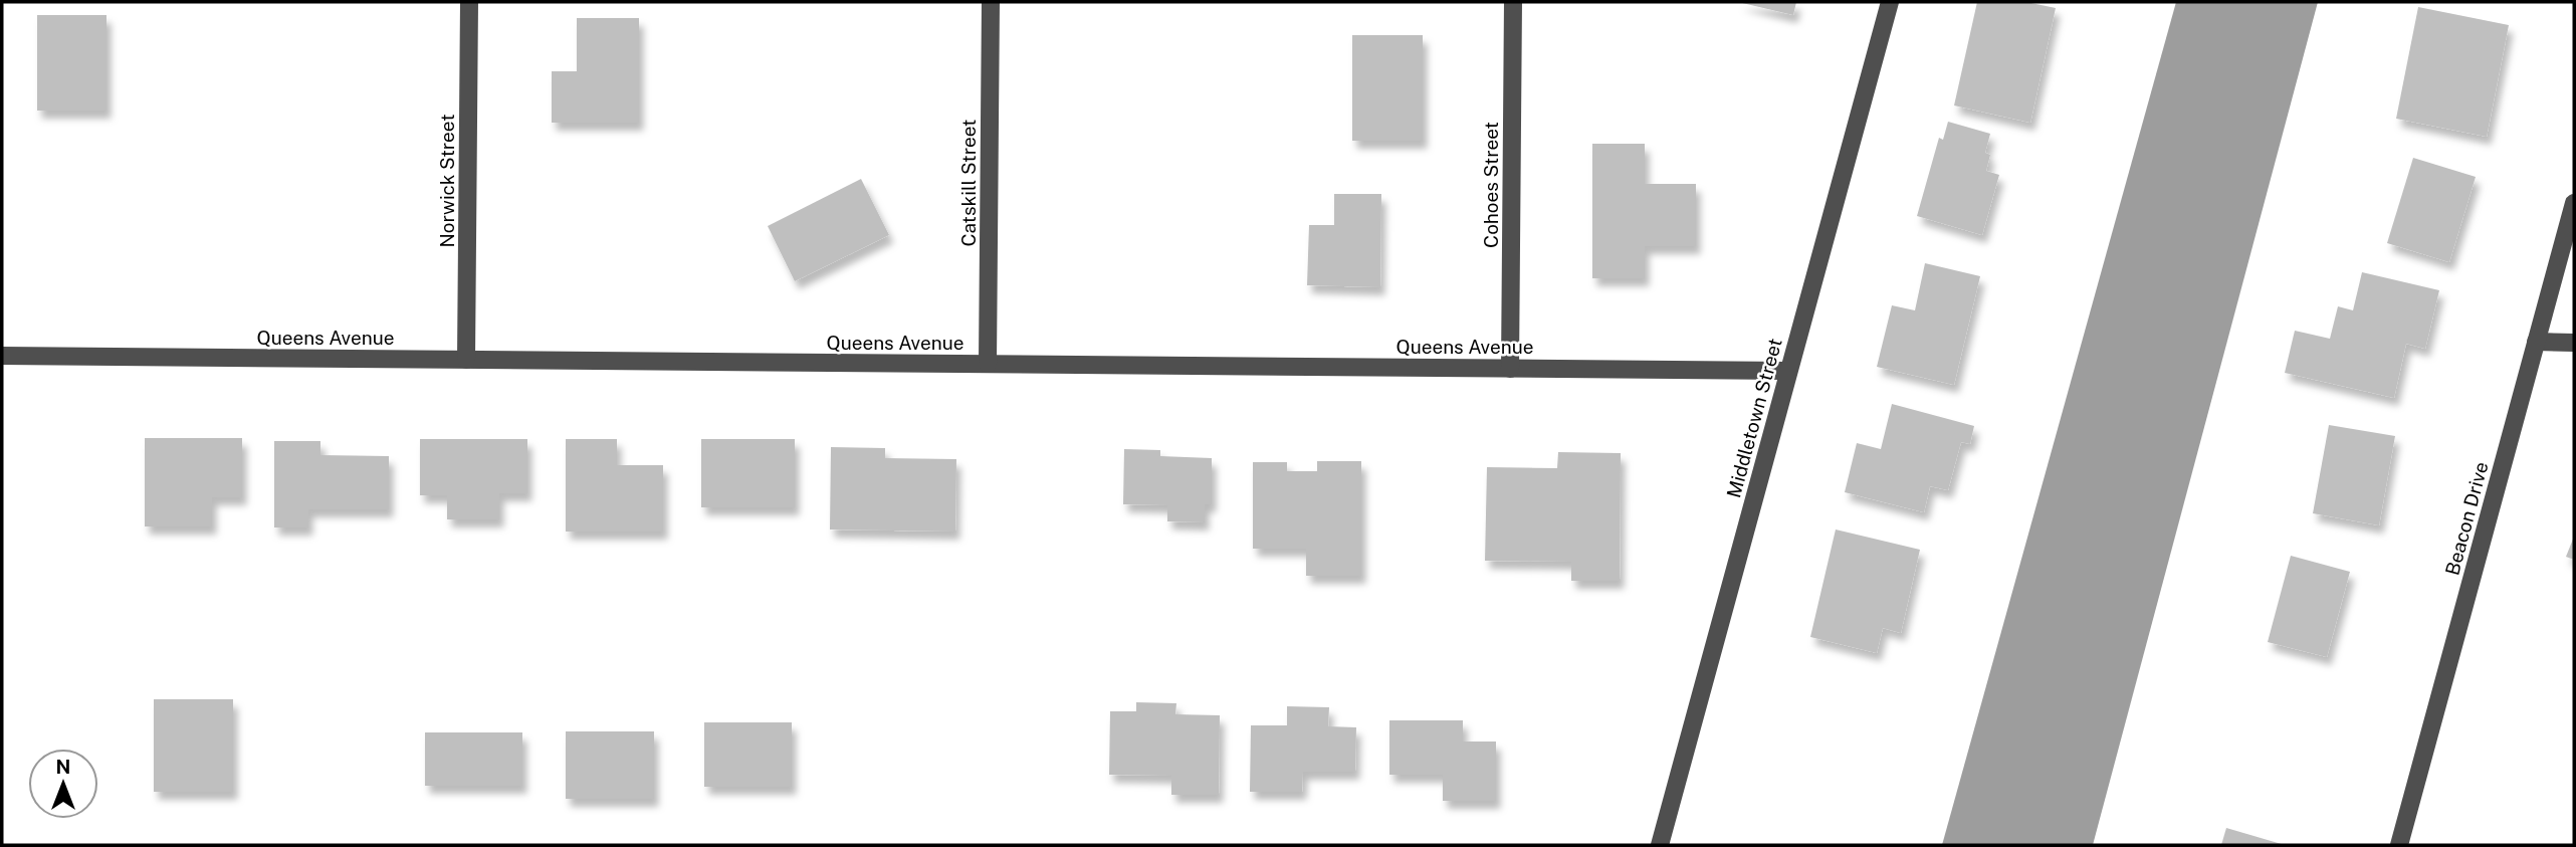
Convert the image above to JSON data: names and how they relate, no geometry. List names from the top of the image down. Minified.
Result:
{"streets":{"street":["Norwick Street","Catskill Street","Cohoes Street","Queens Avenue","Middletown Street","Beacon Drive"]},"crossings":[["Norwick Street","Queens Avenue"],["Catskill Street","Queens Avenue"],["Cohoes Street","Queens Avenue"],["Queens Avenue","Middletown Street"]],"north":"top"}
